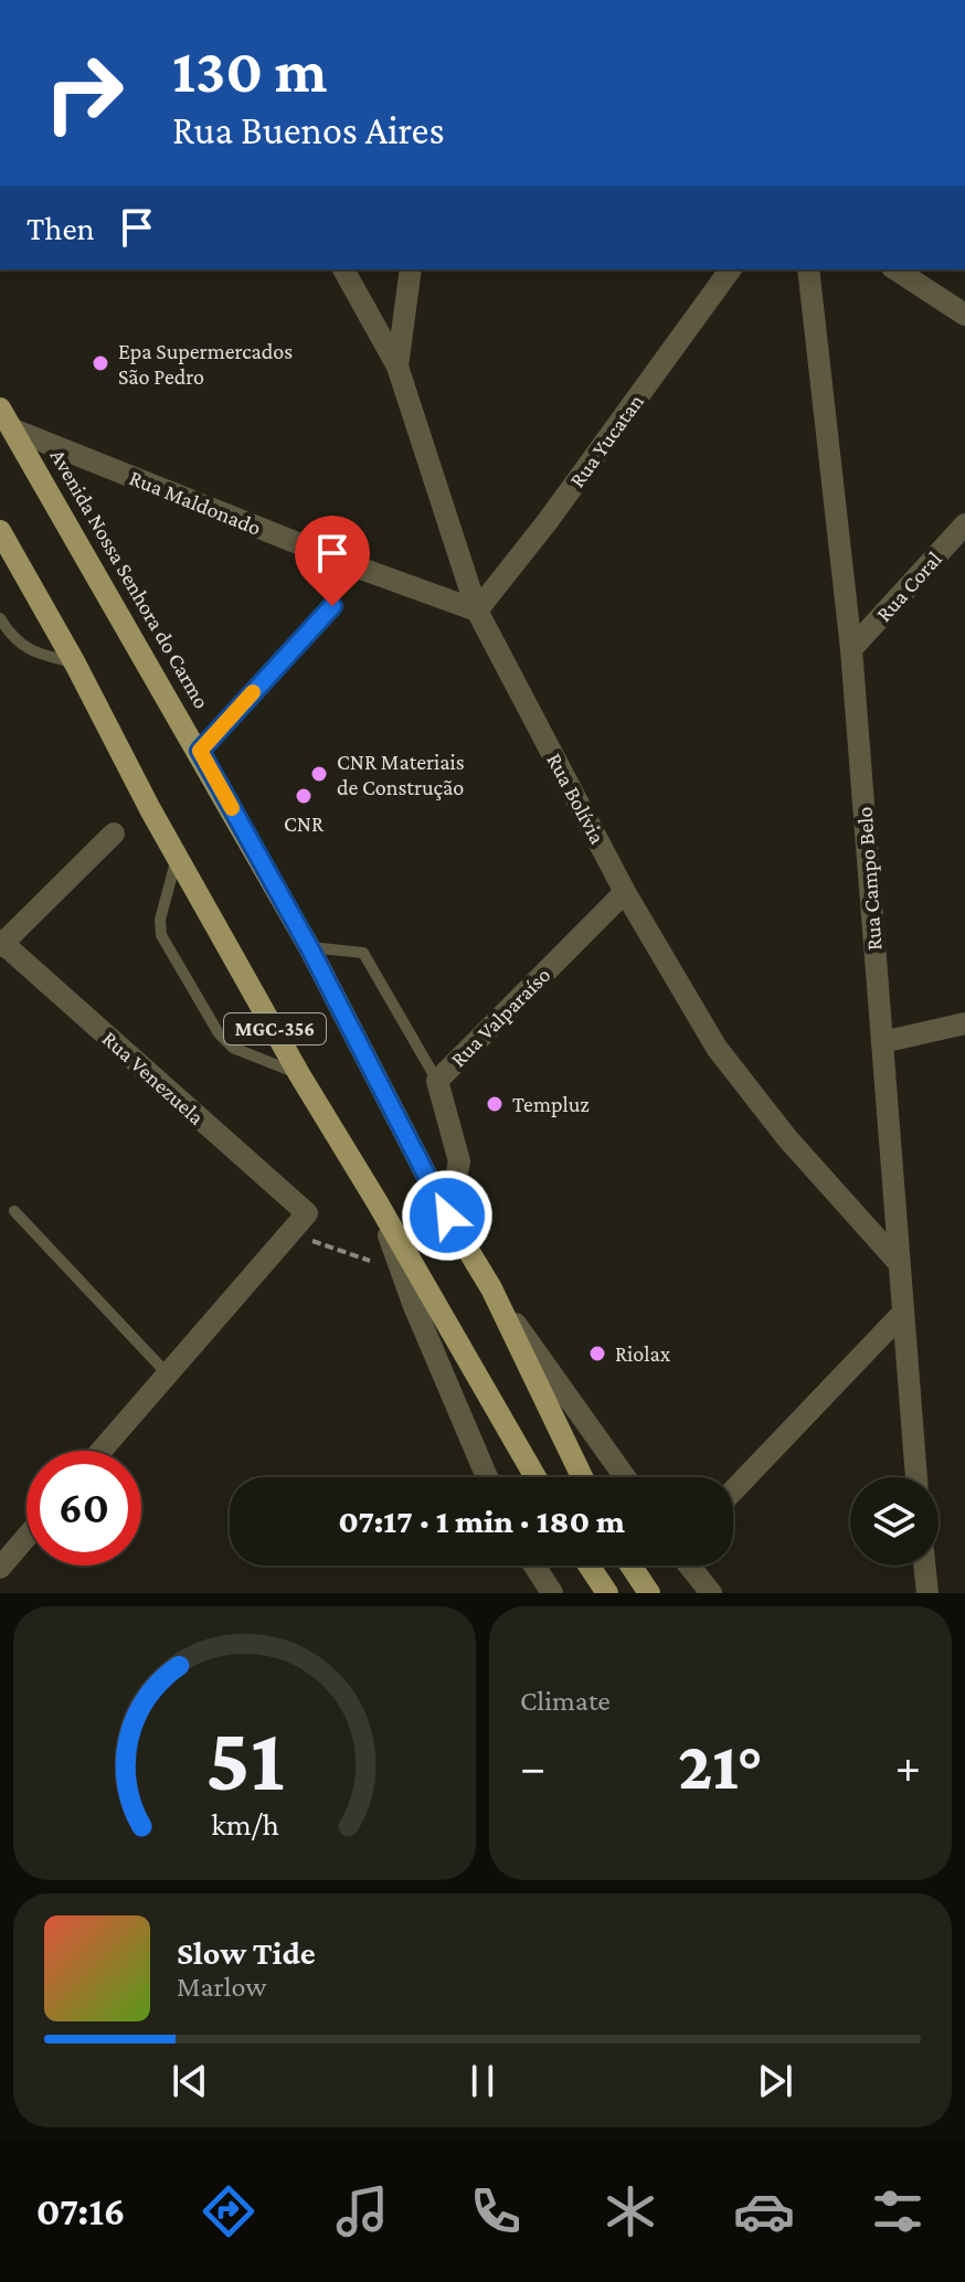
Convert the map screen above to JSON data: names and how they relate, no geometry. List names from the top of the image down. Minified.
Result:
{"streets":{"main road":["Avenida Nossa Senhora do Carmo","MGC-356"],"street":["Rua Yucatan","Rua Maldonado","Rua Coral","Rua Bolívia","Rua Campo Belo","Rua Valparaíso","Rua Venezuela"]},"crossings":[["Rua Yucatan","Rua Maldonado"],["Rua Yucatan","Rua Bolívia"],["Rua Maldonado","Avenida Nossa Senhora do Carmo"],["Rua Maldonado","Rua Bolívia"],["Avenida Nossa Senhora do Carmo","Rua Valparaíso"],["Rua Coral","Rua Campo Belo"],["Rua Bolívia","Rua Campo Belo"],["Rua Bolívia","Rua Valparaíso"]],"places":["Epa Supermercados São Pedro","CNR Materiais de Construção","CNR","Templuz","Riolax"],"page":{"turn":["130 m","Rua Buenos Aires"],"then":"Then","limit":"60","trip":"07:17 · 1 min · 180 m","tile":"Climate","heat":["−","21°","+"],"song":["Slow Tide","Marlow"],"tabs":"07:16","gauge":["51","km/h"]}}
